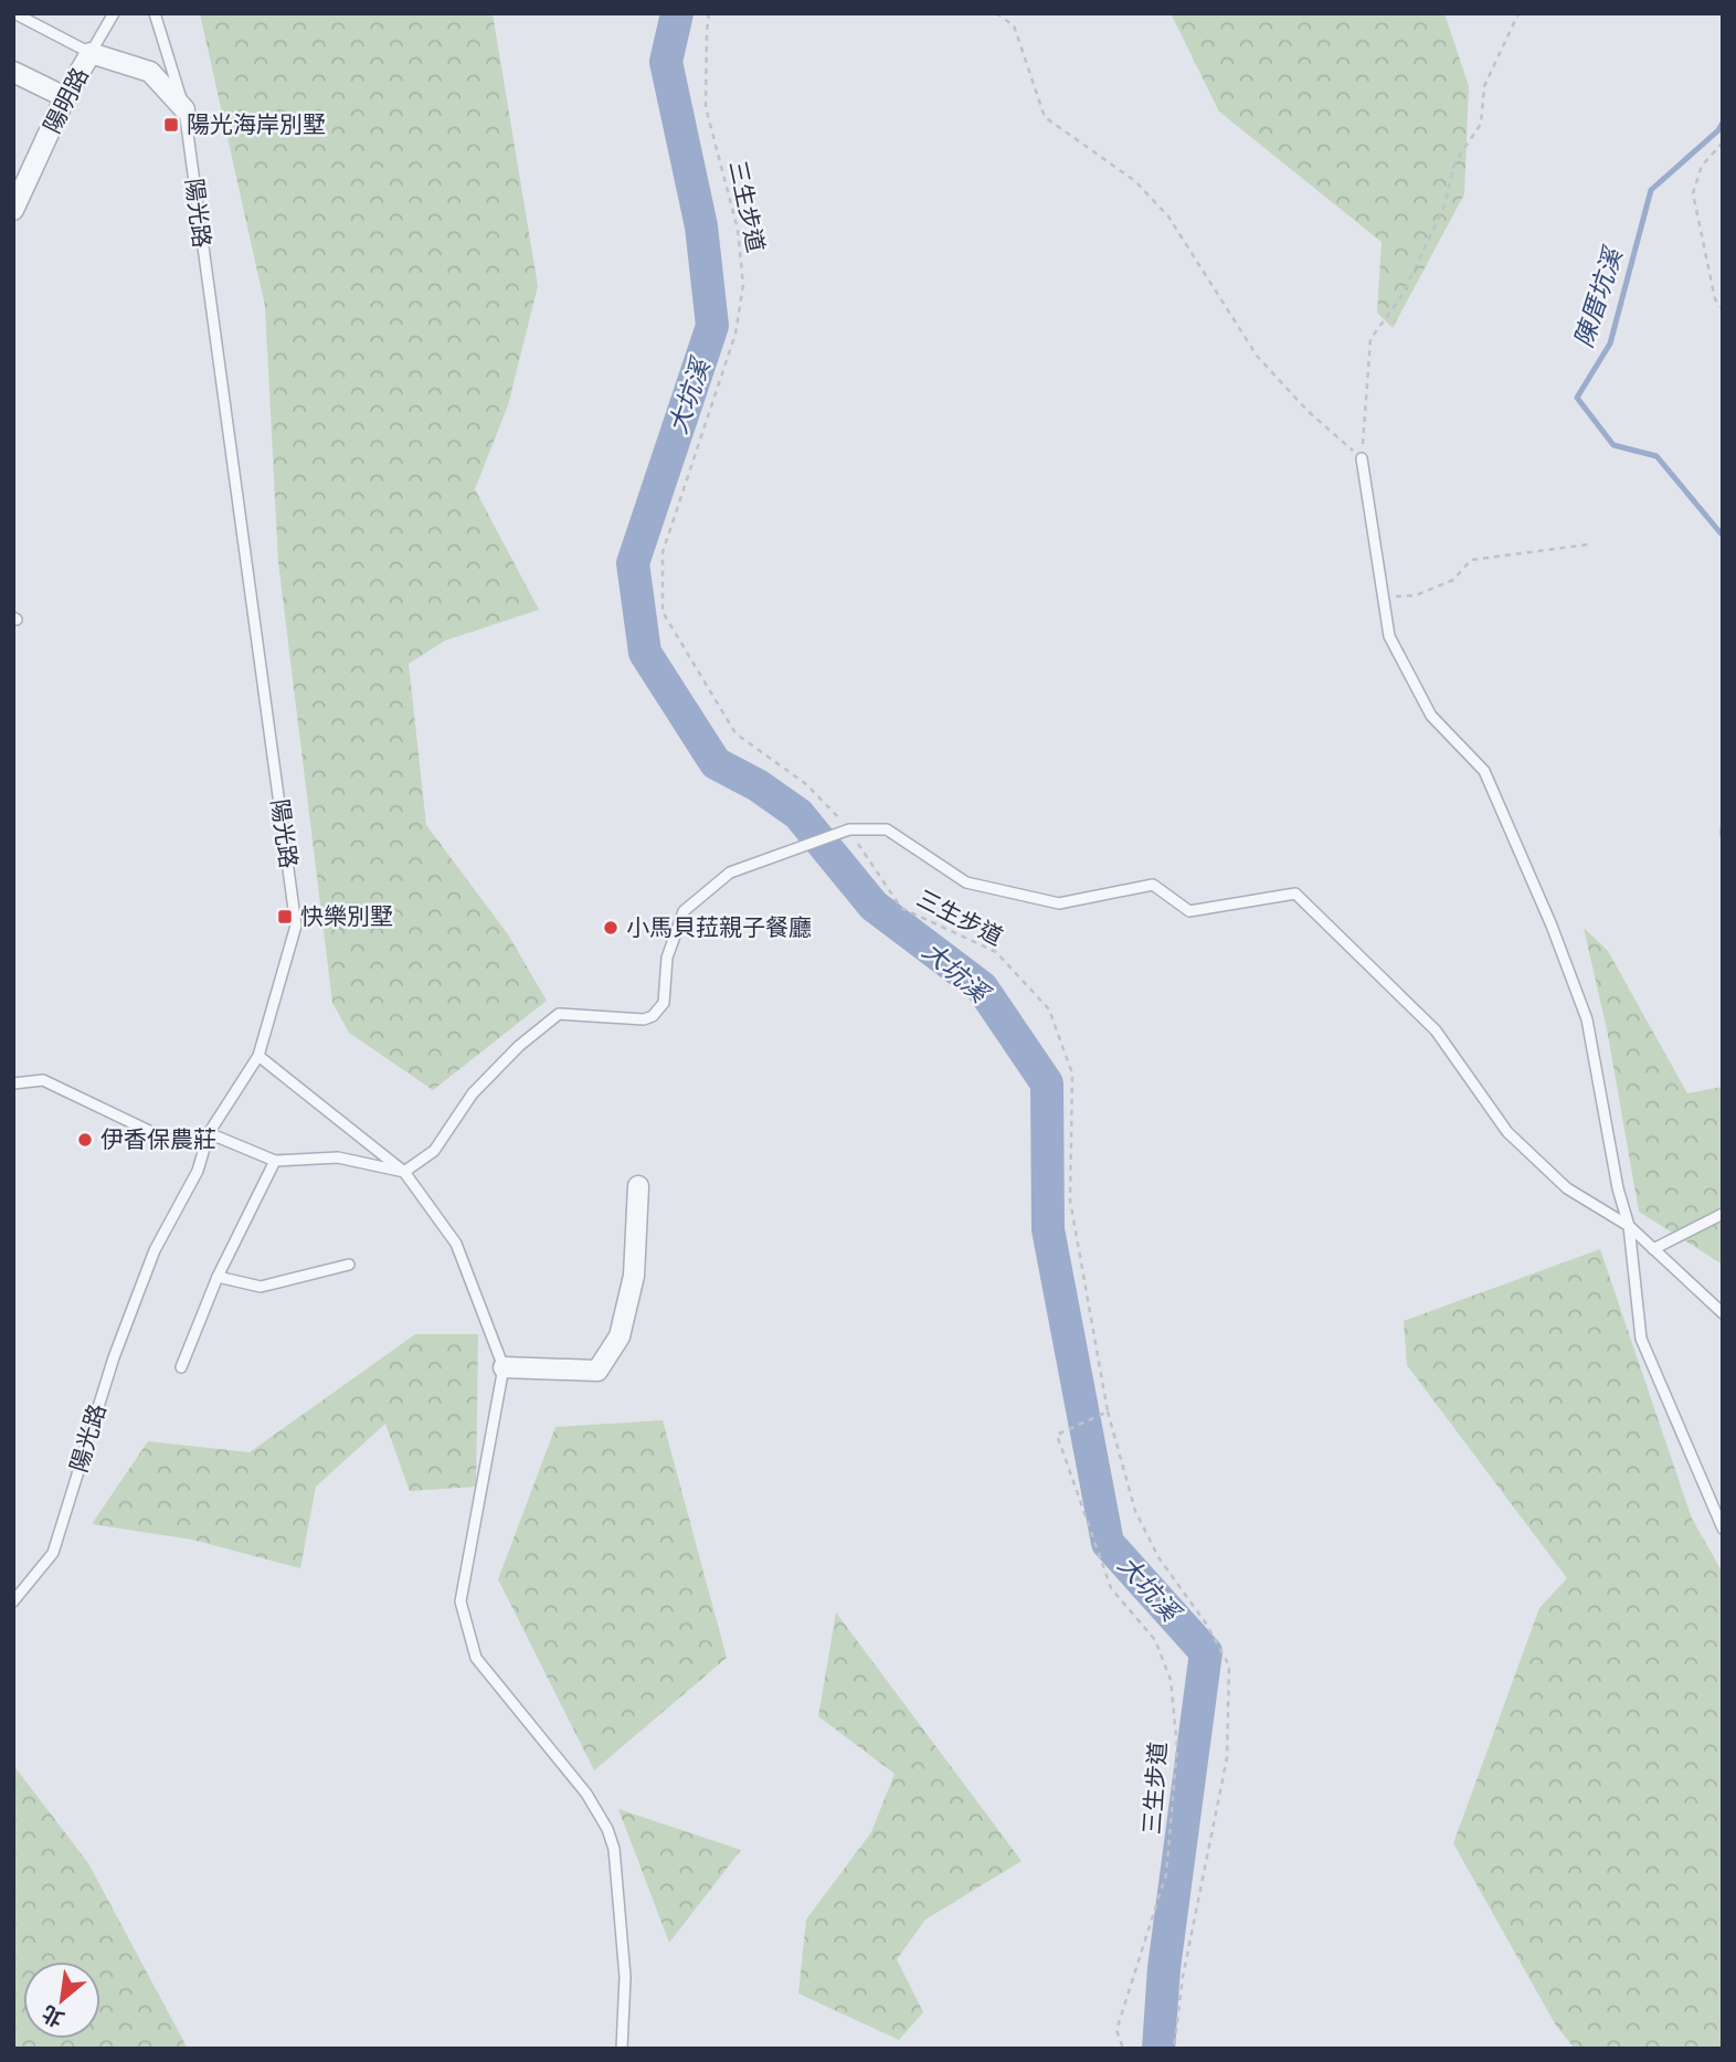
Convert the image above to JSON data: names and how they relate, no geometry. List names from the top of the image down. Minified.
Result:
{"streets":{"street":["陽明路"],"lane":["陽光路"],"path":["三生步道"]},"crossings":[["陽明路","陽光路"]],"water":["陳厝坑溪","大坑溪"],"places":{"transit":["陽光海岸別墅","快樂別墅"],"other":["小馬貝菈親子餐廳","伊香保農莊"]},"north":"bottom left"}
